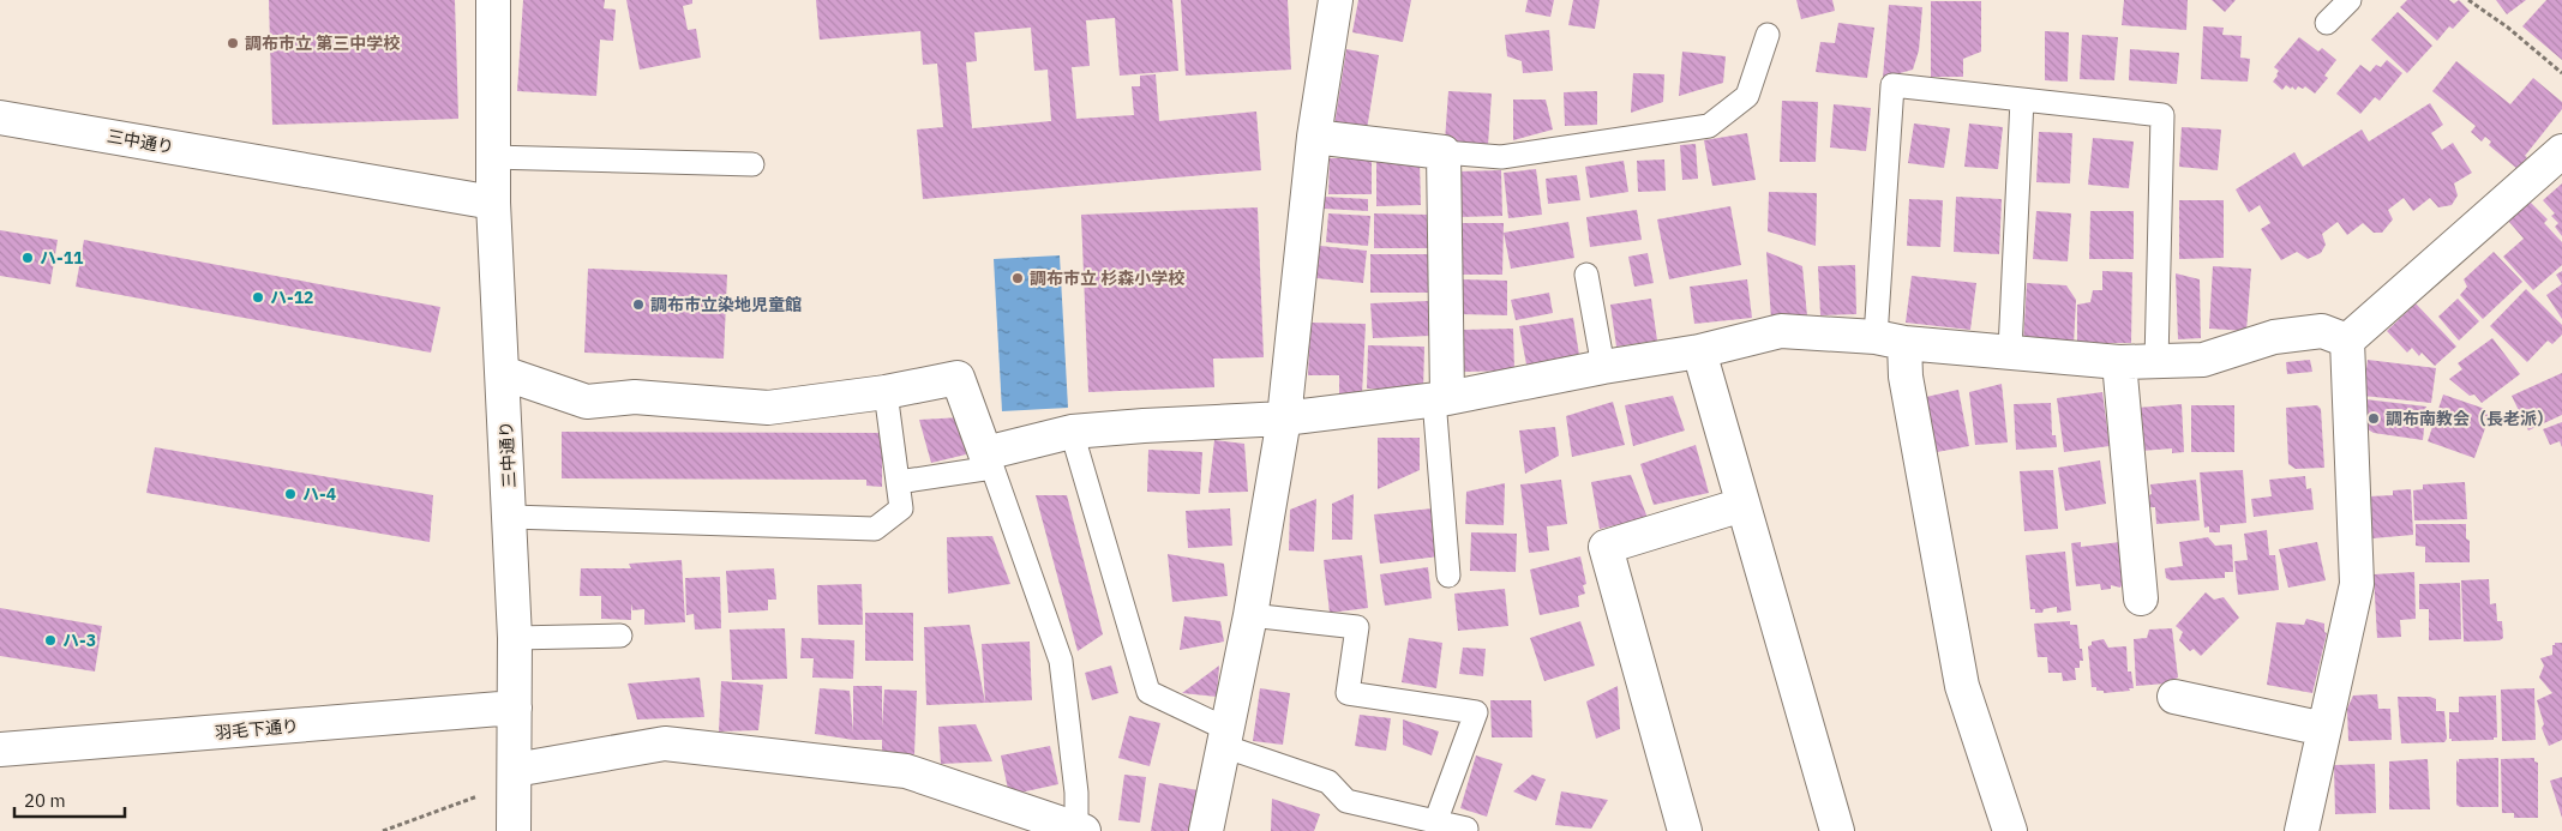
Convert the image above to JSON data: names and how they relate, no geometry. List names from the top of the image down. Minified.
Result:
{"streets":{"street":["三中通り","羽毛下通り"]},"crossings":[["三中通り","羽毛下通り"]],"places":["調布市立 第三中学校","ハ-11","調布市立 杉森小学校","ハ-12","調布市立染地児童館","調布南教会（長老派）","ハ-4","ハ-3"],"scale_bar":"20 m"}
